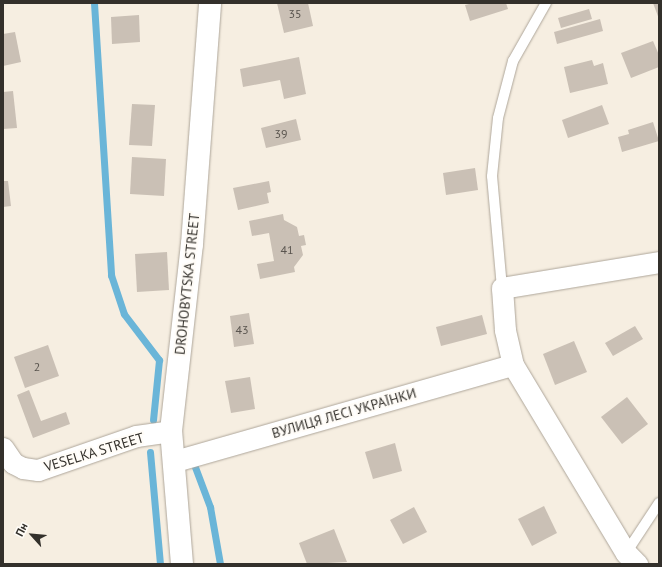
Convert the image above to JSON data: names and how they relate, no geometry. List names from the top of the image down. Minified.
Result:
{"streets":{"street":["DROHOBYTSKA STREET","ВУЛИЦЯ ЛЕСІ УКРАЇНКИ","VESELKA STREET"]},"crossings":[["DROHOBYTSKA STREET","ВУЛИЦЯ ЛЕСІ УКРАЇНКИ"],["DROHOBYTSKA STREET","VESELKA STREET"]],"house_numbers":["35","39","41","43","2"],"north":"top left"}
